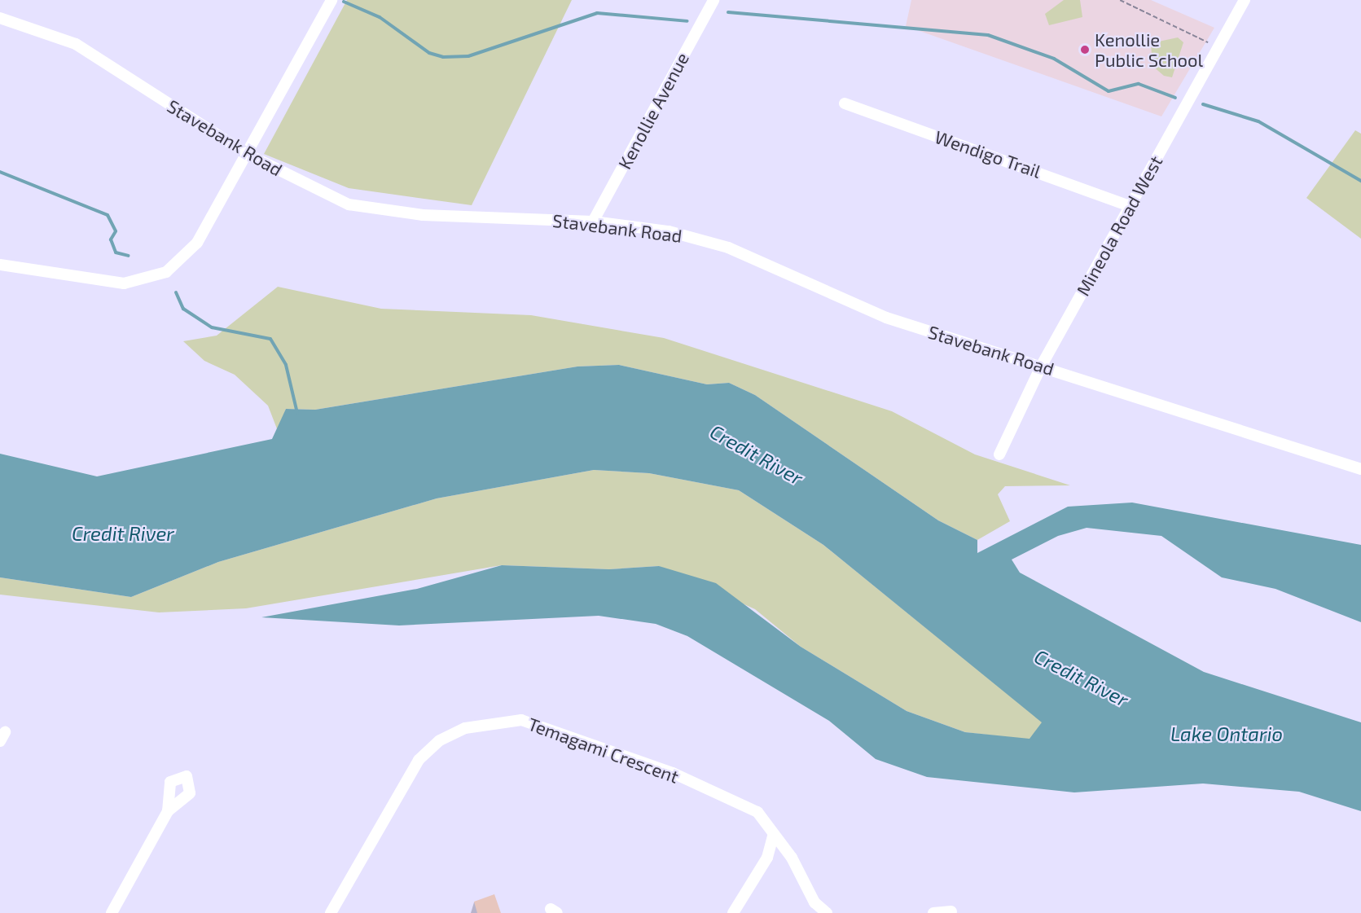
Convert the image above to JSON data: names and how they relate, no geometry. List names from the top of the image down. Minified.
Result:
{"streets":{"street":["Kenollie Avenue","Stavebank Road","Wendigo Trail","Mineola Road West","Temagami Crescent"]},"crossings":[["Kenollie Avenue","Stavebank Road"],["Stavebank Road","Mineola Road West"],["Wendigo Trail","Mineola Road West"]],"water":["Credit River","Lake Ontario"],"places":["Kenollie Public School"]}
